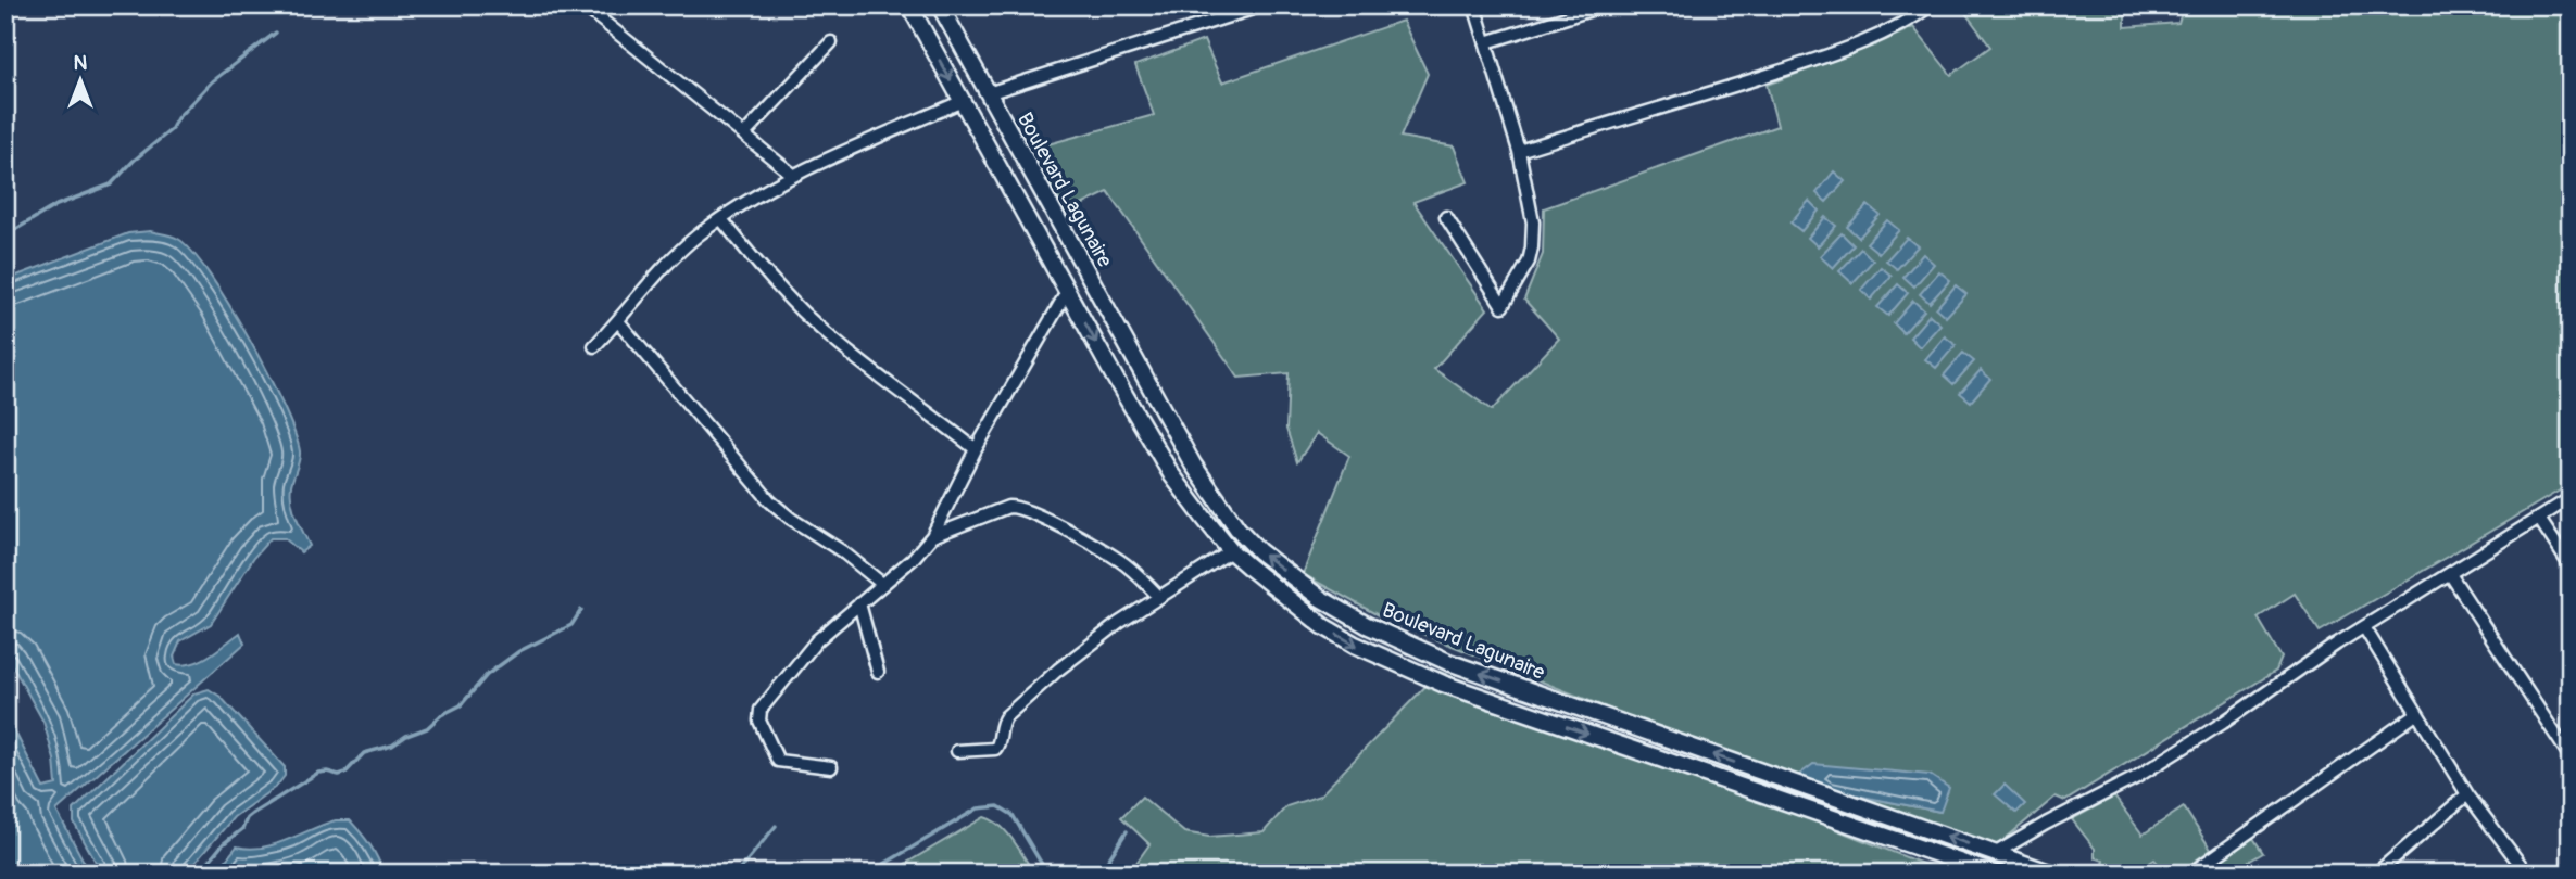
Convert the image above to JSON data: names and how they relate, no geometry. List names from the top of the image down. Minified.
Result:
{"streets":{"main road":["Boulevard Lagunaire"]},"north":"top"}
